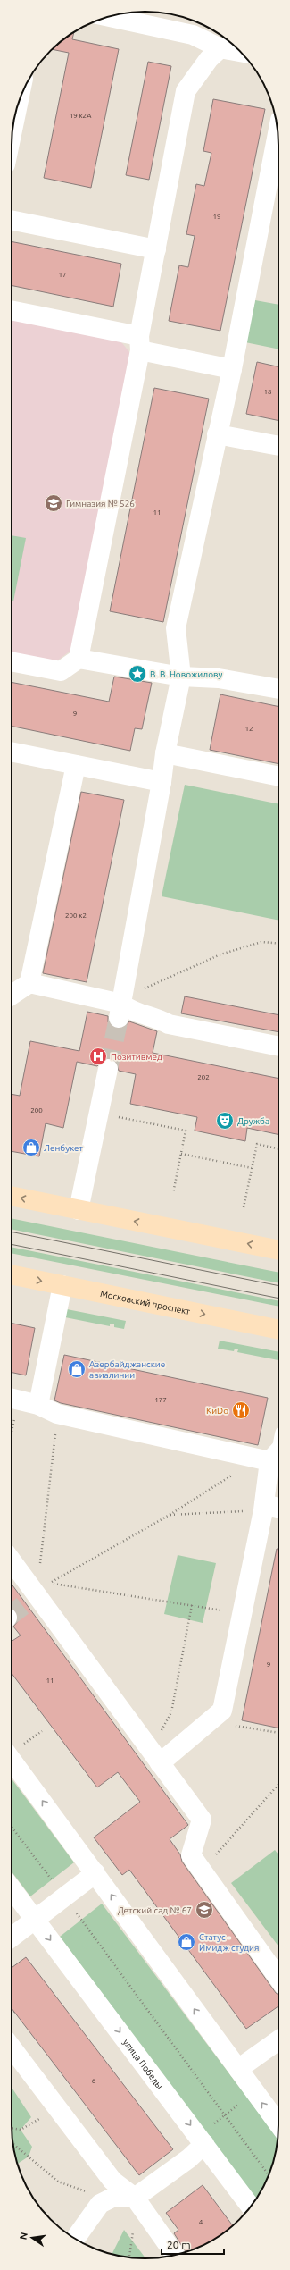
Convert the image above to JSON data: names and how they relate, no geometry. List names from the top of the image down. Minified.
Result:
{"streets":{"main road":["Московский проспект"],"street":["улица Победы"]},"places":{"school or university":["Гимназия № 526","Детский сад № 67"],"place":["В. В. Новожилову"],"hospital":["Позитивмед"],"theatre":["Дружба"],"shop":["Ленбукет","Азербайджанские авиалинии","Статус - Имидж студия"],"restaurant":["КиDo"]},"house_numbers":["19 к2А","19","17","18","11","9","12","200 к2","202","200","177","9","11","6","4"],"scale_bar":"20 m","north":"left"}
